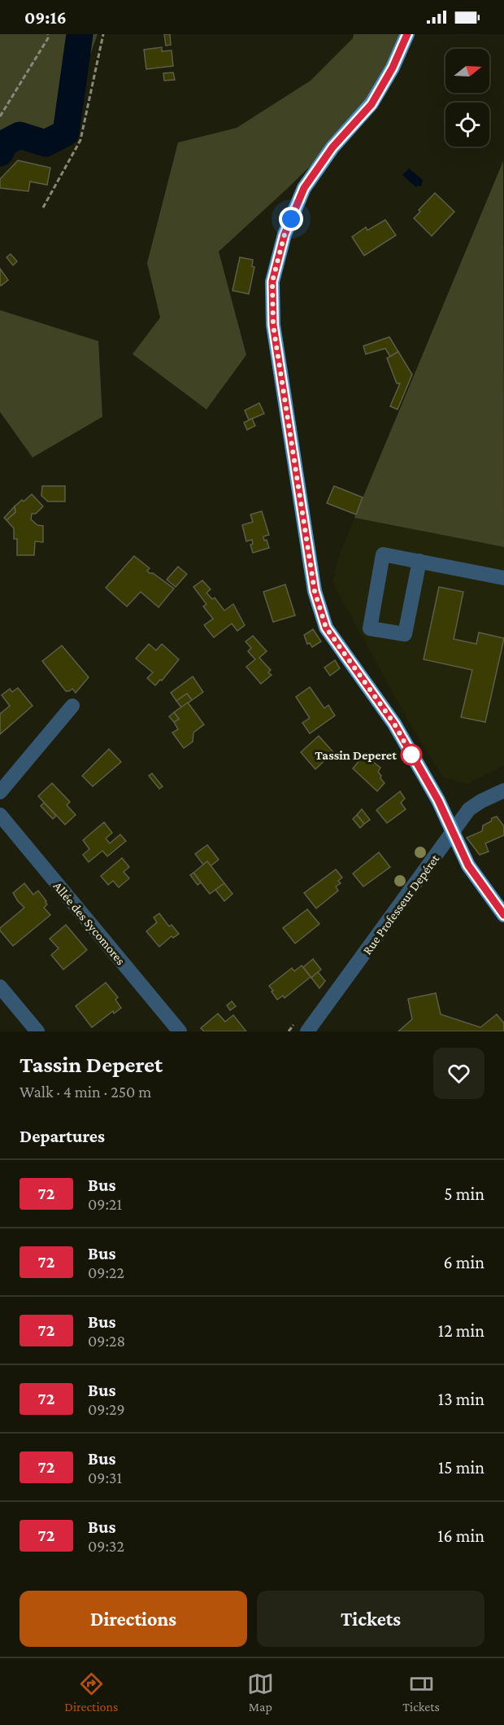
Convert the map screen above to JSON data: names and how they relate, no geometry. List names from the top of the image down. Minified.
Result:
{"streets":{"street":["Rue Professeur Depéret","Allée des Sycomores"]},"places":["Tassin Deperet"],"lines":["bus line 72"],"north":"right","page":{"status":"09:16","heading":[["Tassin Deperet","Walk · 4 min · 250 m"],"Departures"],"list":[{"mark":"72","name":"Bus","note":"09:21","value":"5 min"},{"mark":"72","name":"Bus","note":"09:22","value":"6 min"},{"mark":"72","name":"Bus","note":"09:28","value":"12 min"},{"mark":"72","name":"Bus","note":"09:29","value":"13 min"},{"mark":"72","name":"Bus","note":"09:31","value":"15 min"},{"mark":"72","name":"Bus","note":"09:32","value":"16 min"}],"buttons":["Directions","Tickets"],"tabs":["Directions","Map","Tickets"]}}
